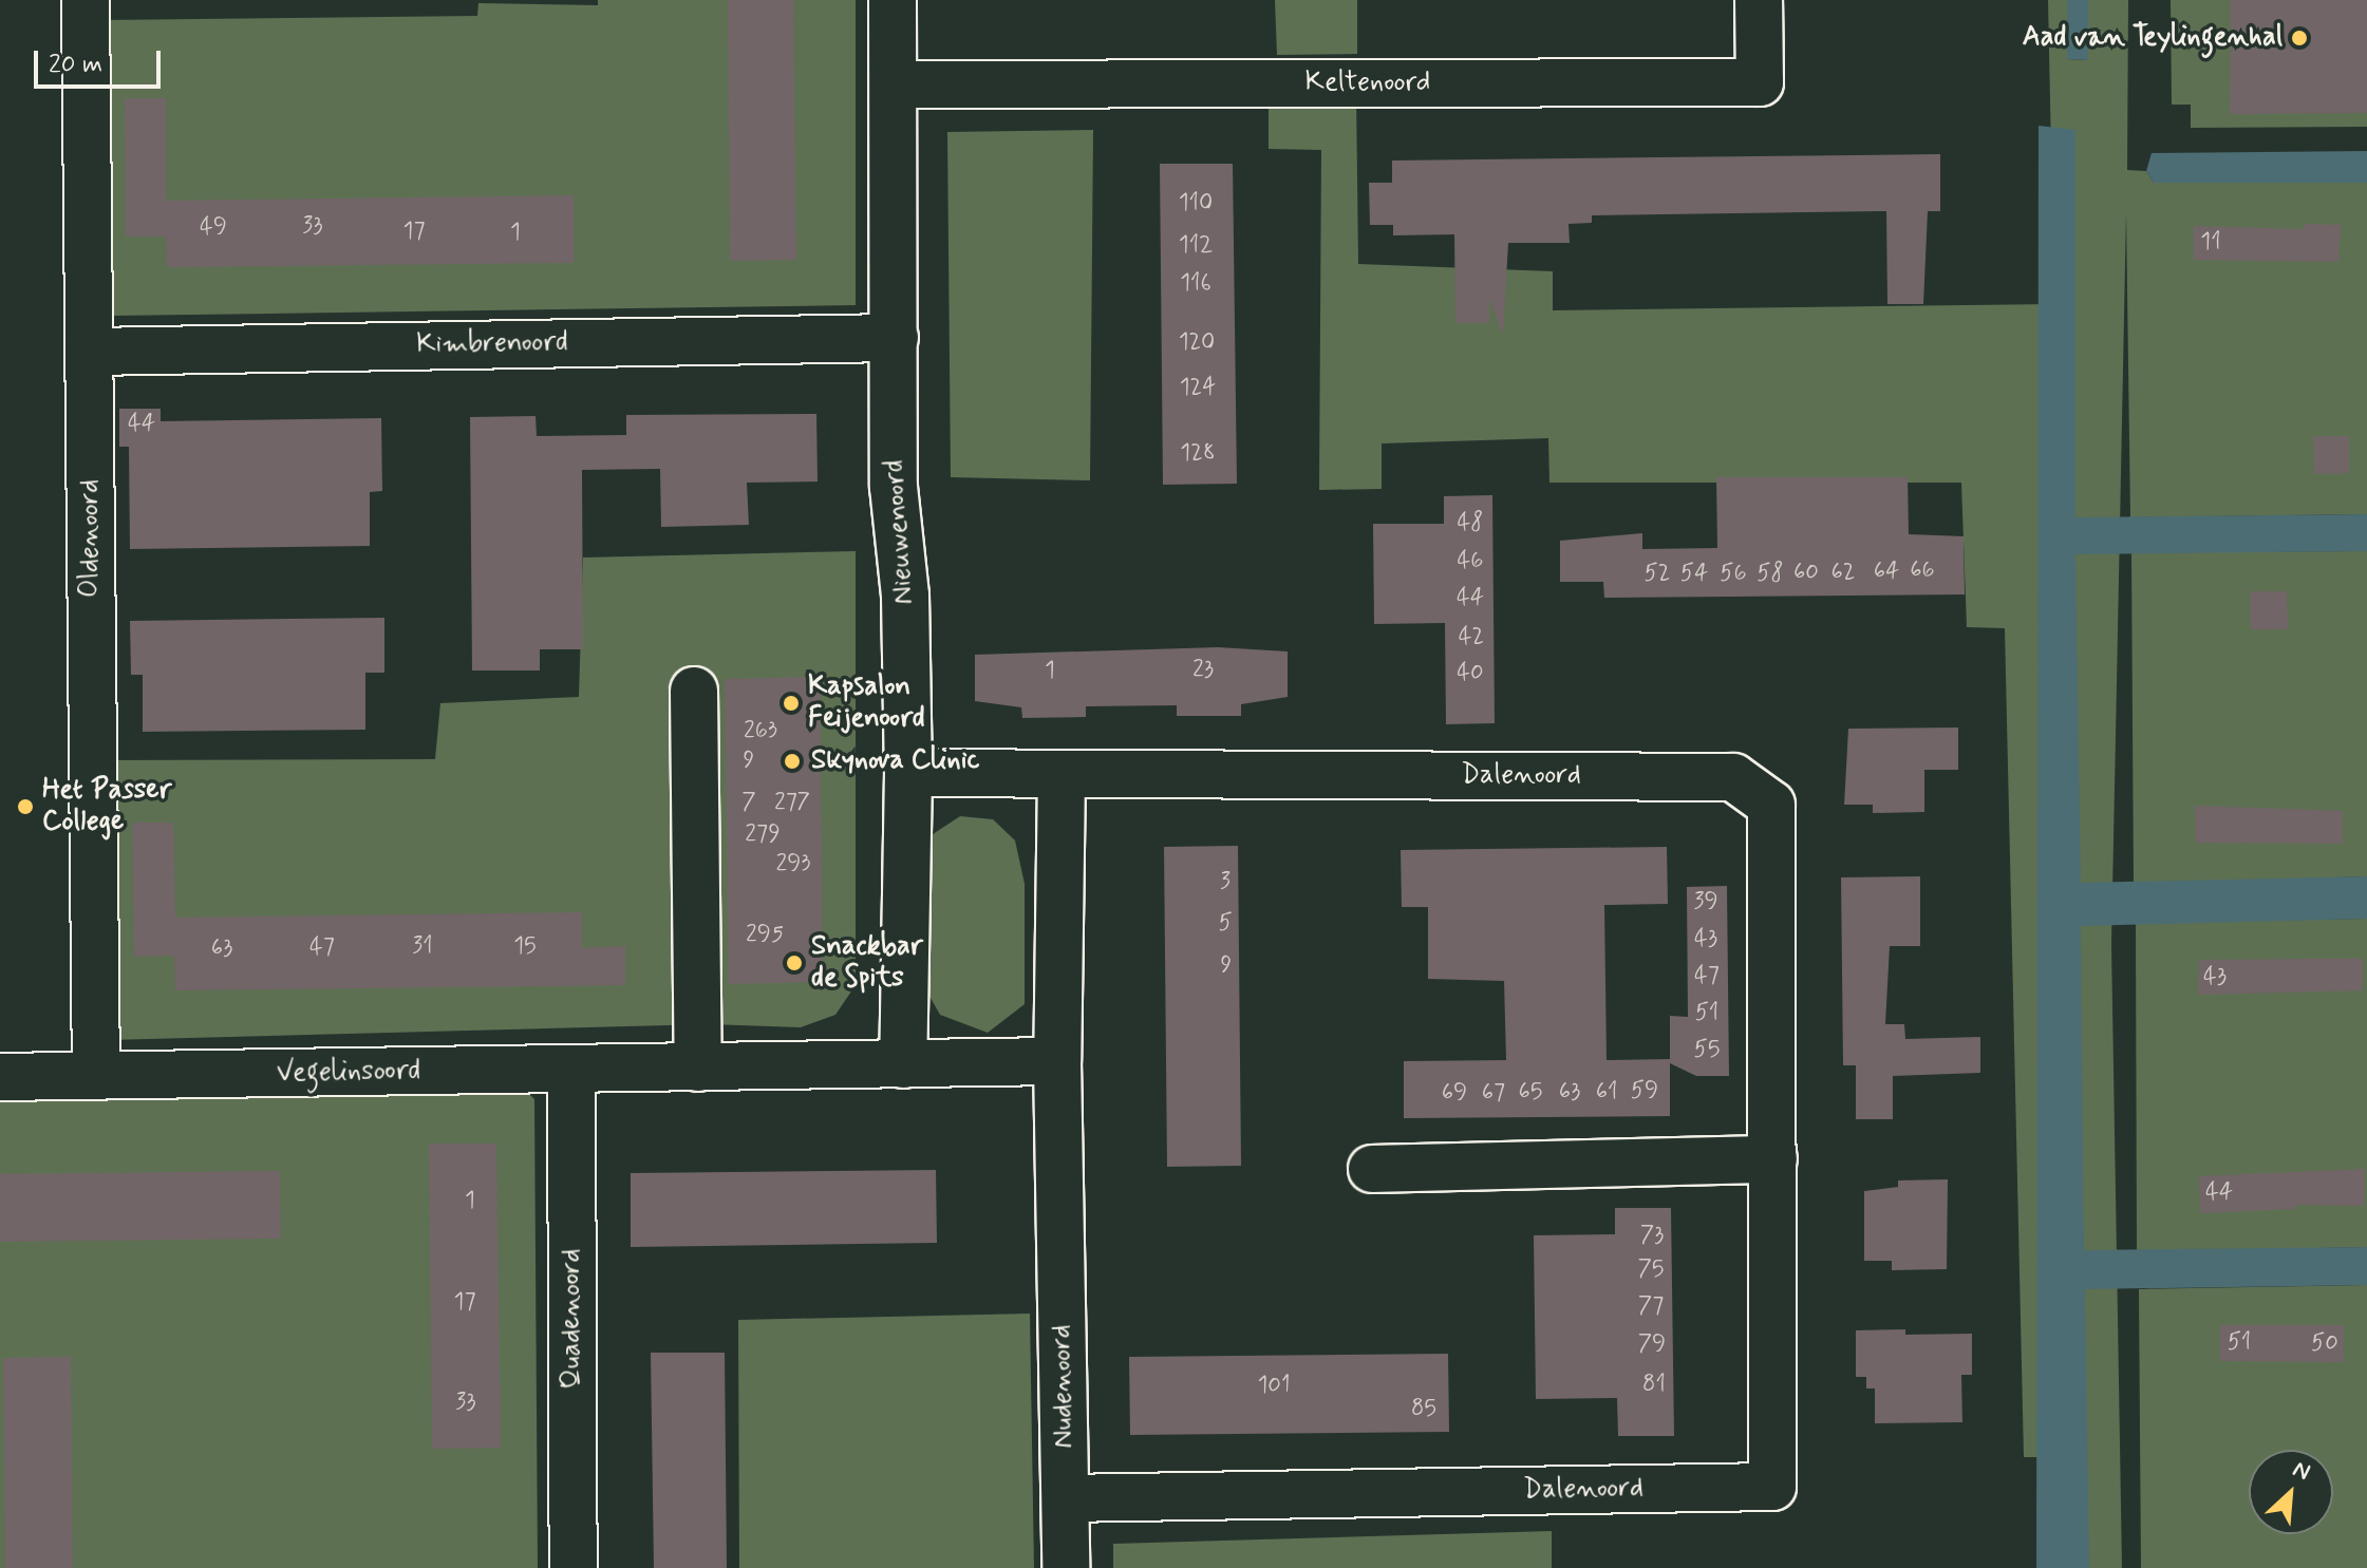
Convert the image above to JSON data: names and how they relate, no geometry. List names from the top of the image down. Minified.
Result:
{"streets":{"street":["Keltenoord","Kimbrenoord","Nieuwenoord","Oldenoord","Dalenoord","Vegelinsoord","Quadenoord","Nudenoord"]},"crossings":[["Keltenoord","Nieuwenoord"],["Kimbrenoord","Nieuwenoord"],["Kimbrenoord","Oldenoord"],["Nieuwenoord","Dalenoord"],["Nieuwenoord","Vegelinsoord"],["Oldenoord","Vegelinsoord"],["Dalenoord","Nudenoord"],["Vegelinsoord","Quadenoord"],["Vegelinsoord","Nudenoord"]],"places":["Aad van Teylingenhal","Kapsalon Feijenoord","Skynova Clinic","Het Passer College","Snackbar de Spits"],"house_numbers":["110","33","49","17","1","11","112","116","120","124","44","128","48","46","66","64","60","62","52","54","56","58","44","42","23","1","40","263","9","7","277","279","293","3","39","5","295","43","31","15","47","63","9","47","43","51","55","59","65","63","61","69","67","44","1","73","75","17","77","51","50","79","81","101","33","85"],"scale_bar":"20 m","north":"top right"}
